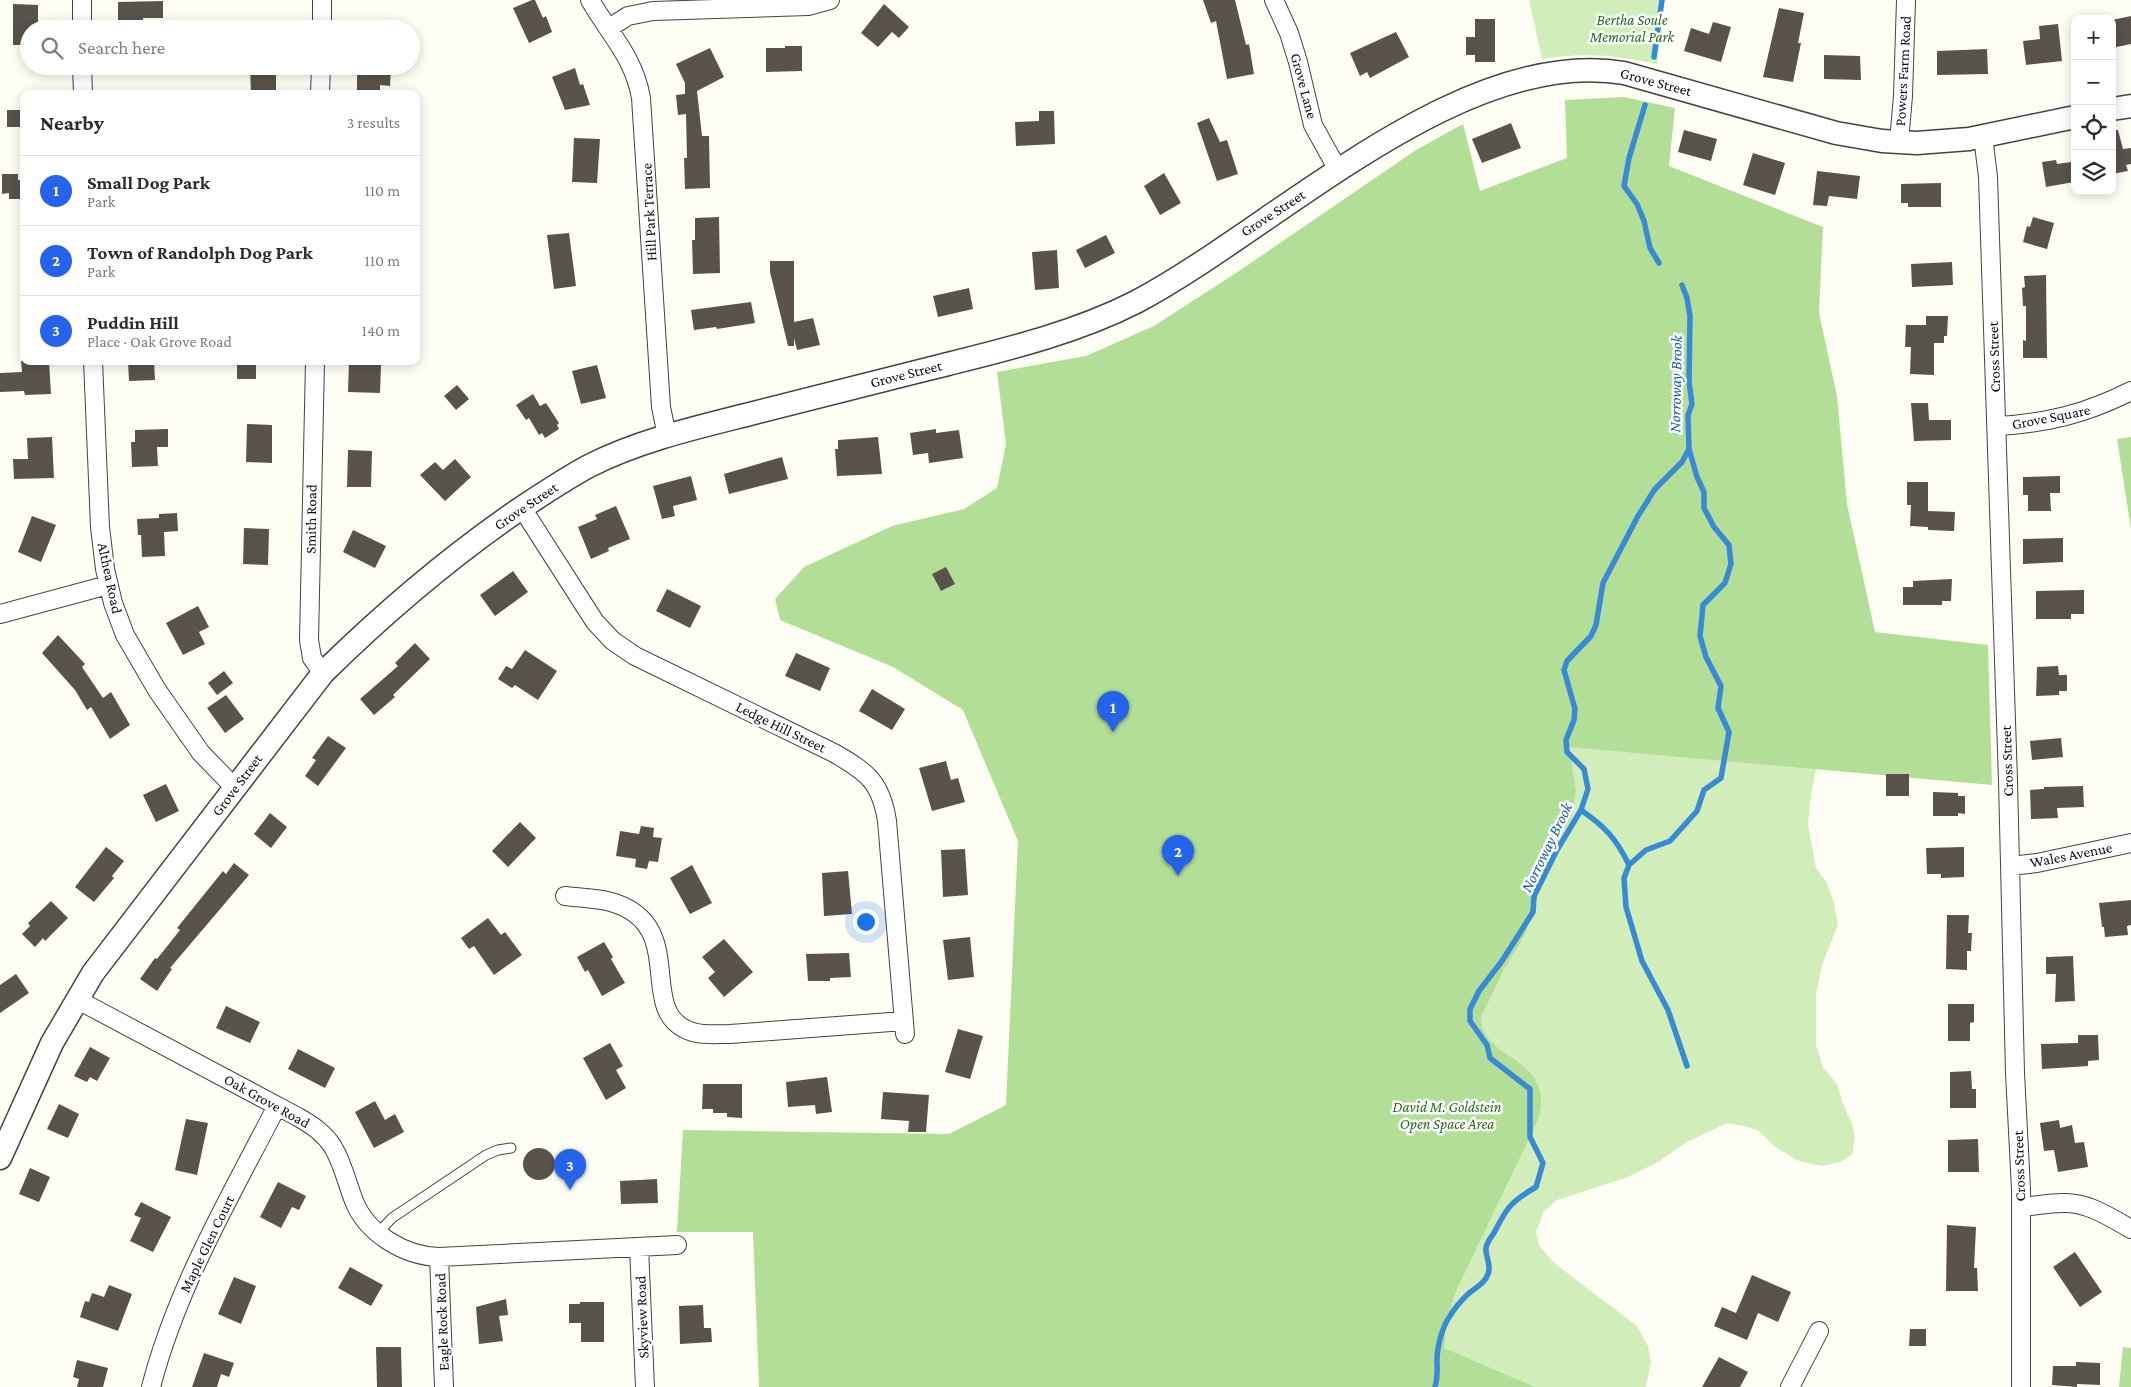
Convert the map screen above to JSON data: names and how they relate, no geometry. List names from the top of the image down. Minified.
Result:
{"streets":{"street":["Powers Farm Road","Grove Street","Grove Lane","Hill Park Terrace","Cross Street","Grove Square","Smith Road","Althea Road","Ledge Hill Street","Wales Avenue","Oak Grove Road","Maple Glen Court","Skyview Road","Eagle Rock Road"]},"crossings":[["Powers Farm Road","Grove Street"],["Grove Street","Grove Lane"],["Grove Street","Hill Park Terrace"],["Grove Street","Cross Street"],["Grove Street","Smith Road"],["Grove Street","Althea Road"],["Grove Street","Ledge Hill Street"],["Grove Street","Oak Grove Road"],["Cross Street","Grove Square"],["Cross Street","Wales Avenue"],["Oak Grove Road","Maple Glen Court"],["Oak Grove Road","Skyview Road"],["Oak Grove Road","Eagle Rock Road"]],"water":["Norroway Brook"],"parks":["Bertha Soule Memorial Park","David M. Goldstein Open Space Area"],"page":{"map_buttons":["+","−"],"search":"Search here","heading":["Nearby","3 results"],"list":[{"mark":"1","name":"Small Dog Park","note":"Park","value":"110 m"},{"mark":"2","name":"Town of Randolph Dog Park","note":"Park","value":"110 m"},{"mark":"3","name":"Puddin Hill","note":"Place · Oak Grove Road","value":"140 m"}],"pins":["1","2","3"]}}
